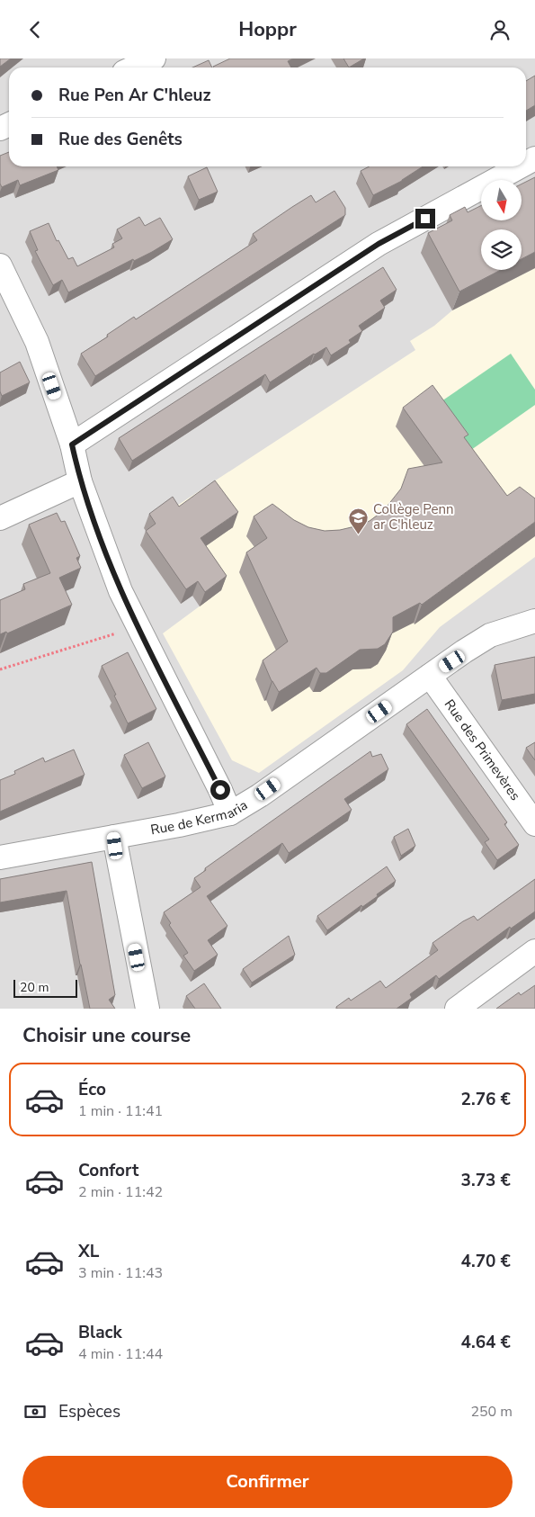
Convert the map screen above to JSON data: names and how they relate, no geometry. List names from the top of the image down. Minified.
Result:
{"streets":{"street":["Rue des Primevères","Rue de Kermaria"]},"crossings":[["Rue des Primevères","Rue de Kermaria"]],"places":{"school or university":["Collège Penn ar C'hleuz"]},"scale_bar":"20 m","north":"bottom","page":{"header":"Hoppr","banner":["Rue Pen Ar C'hleuz","Rue des Genêts"],"scale":"20 m","heading":"Choisir une course","list":[{"name":"Éco","note":"1 min · 11:41","value":"2.76 €"},{"name":"Confort","note":"2 min · 11:42","value":"3.73 €"},{"name":"XL","note":"3 min · 11:43","value":"4.70 €"},{"name":"Black","note":"4 min · 11:44","value":"4.64 €"}],"pay":["Espèces","250 m"],"buttons":"Confirmer"}}
